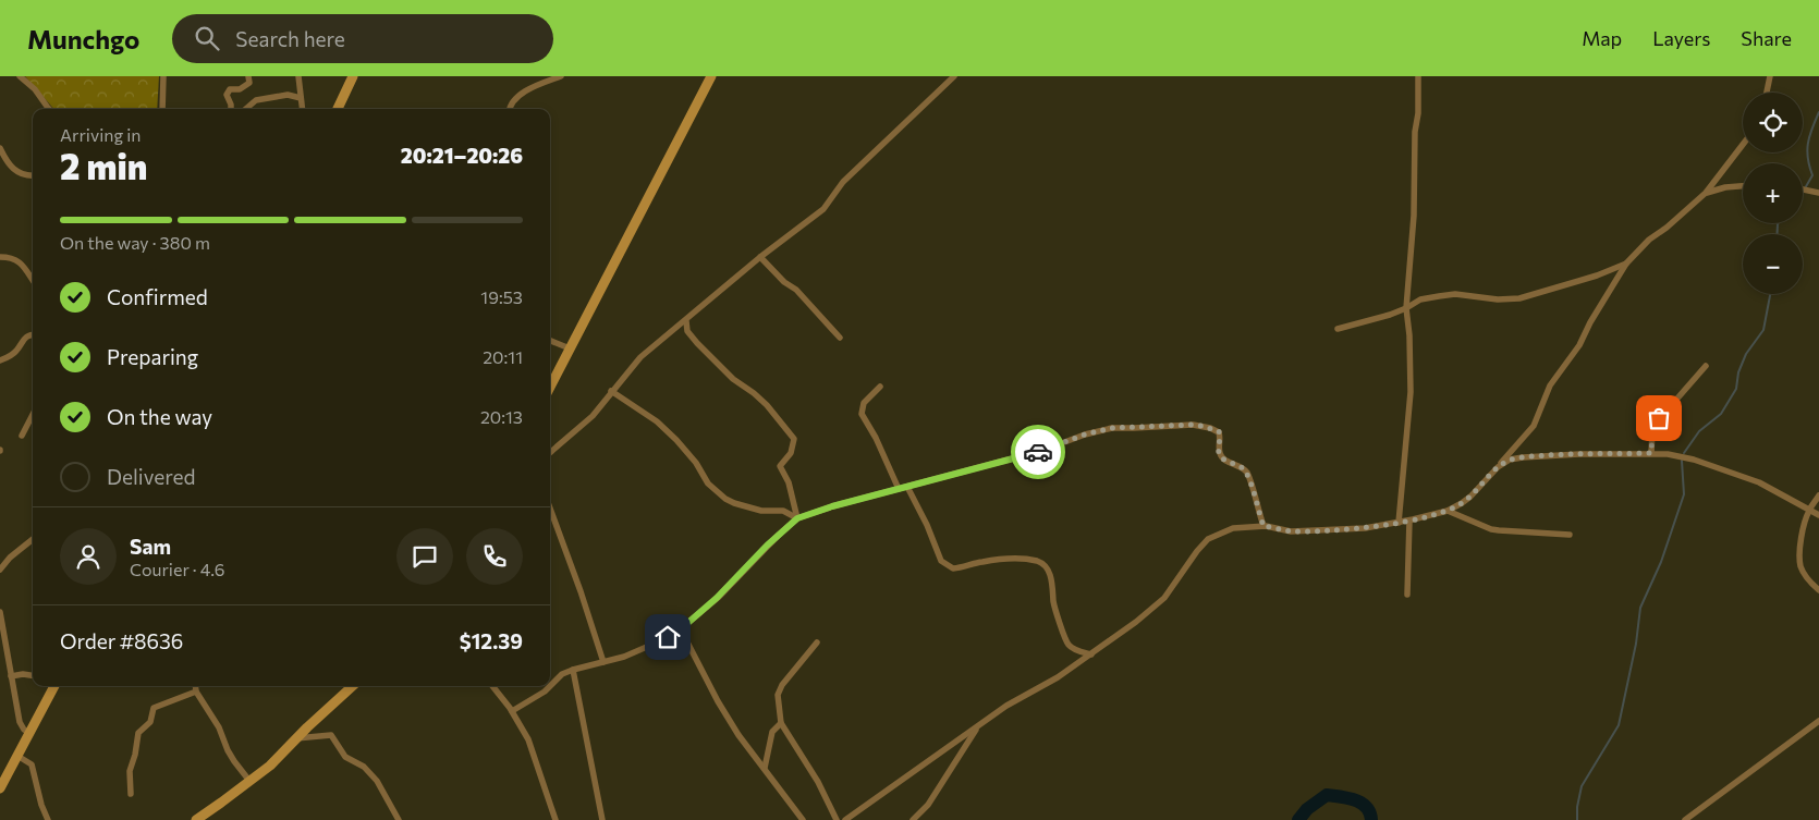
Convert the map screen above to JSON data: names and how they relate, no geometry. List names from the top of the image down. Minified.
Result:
{"page":{"header":"Munchgo","search":"Search here","nav":["Map","Layers","Share"],"map_buttons":["+","−"],"heading":["2 min","Arriving in","20:21–20:26"],"panel":["Sam","Courier · 4.6","Order #8636","$12.39"],"bar":"On the way · 380 m","list":[["Confirmed","19:53"],["Preparing","20:11"],["On the way","20:13"],"Delivered"]}}
